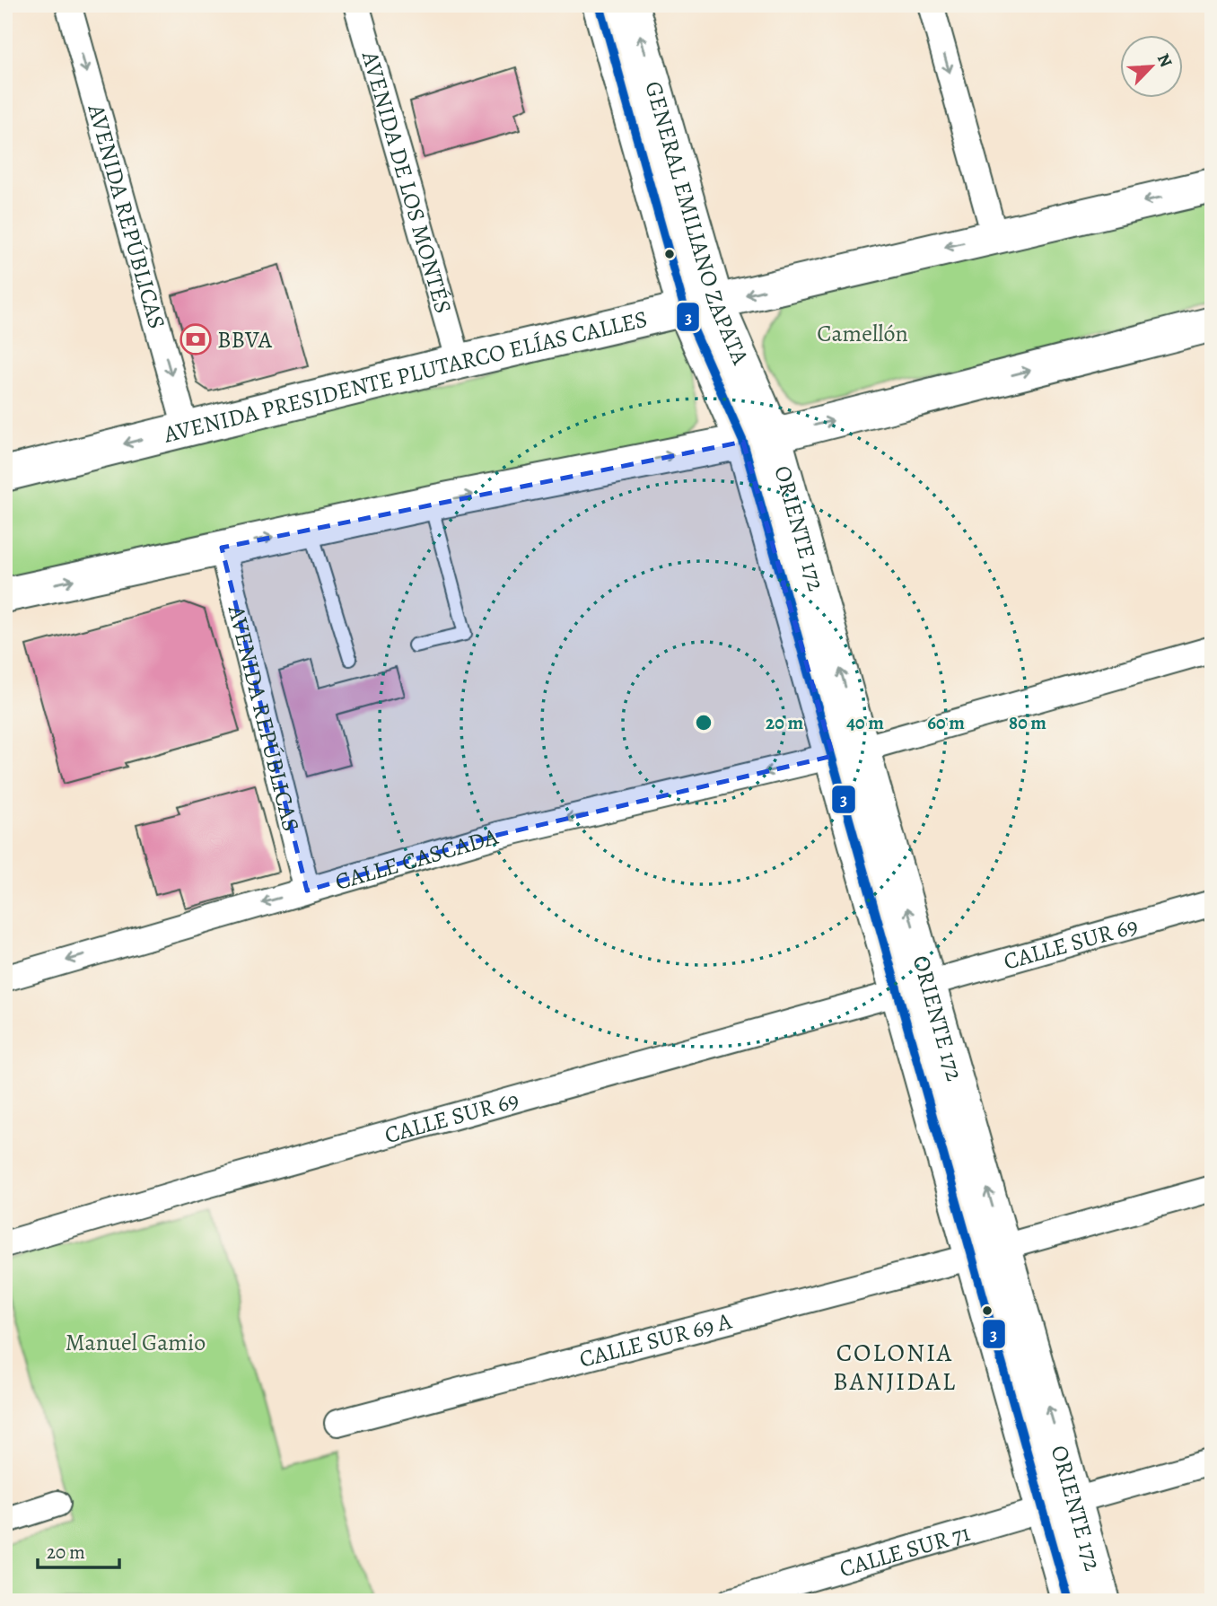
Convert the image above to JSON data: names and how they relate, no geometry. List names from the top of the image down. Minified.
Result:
{"streets":{"main road":["GENERAL EMILIANO ZAPATA","AVENIDA PRESIDENTE PLUTARCO ELÍAS CALLES","ORIENTE 172"],"street":["AVENIDA DE LOS MONTÉS","AVENIDA REPÚBLICAS","CALLE CASCADA","CALLE SUR 69","CALLE SUR 69 A","CALLE SUR 71"]},"crossings":[["AVENIDA DE LOS MONTÉS","AVENIDA PRESIDENTE PLUTARCO ELÍAS CALLES"],["AVENIDA REPÚBLICAS","AVENIDA PRESIDENTE PLUTARCO ELÍAS CALLES"],["AVENIDA REPÚBLICAS","CALLE CASCADA"],["GENERAL EMILIANO ZAPATA","AVENIDA PRESIDENTE PLUTARCO ELÍAS CALLES"],["GENERAL EMILIANO ZAPATA","ORIENTE 172"],["ORIENTE 172","CALLE CASCADA"],["ORIENTE 172","CALLE SUR 69"],["ORIENTE 172","CALLE SUR 69 A"],["ORIENTE 172","CALLE SUR 71"]],"one_way":["AVENIDA REPÚBLICAS","CALLE CASCADA"],"districts":["COLONIA BANJIDAL"],"parks":["Camellón","Manuel Gamio"],"places":{"bank":["BBVA"]},"lines":["transit line 3"],"scale_bar":"20 m","north":"top right","rings":["20 m","40 m","60 m","80 m"]}
